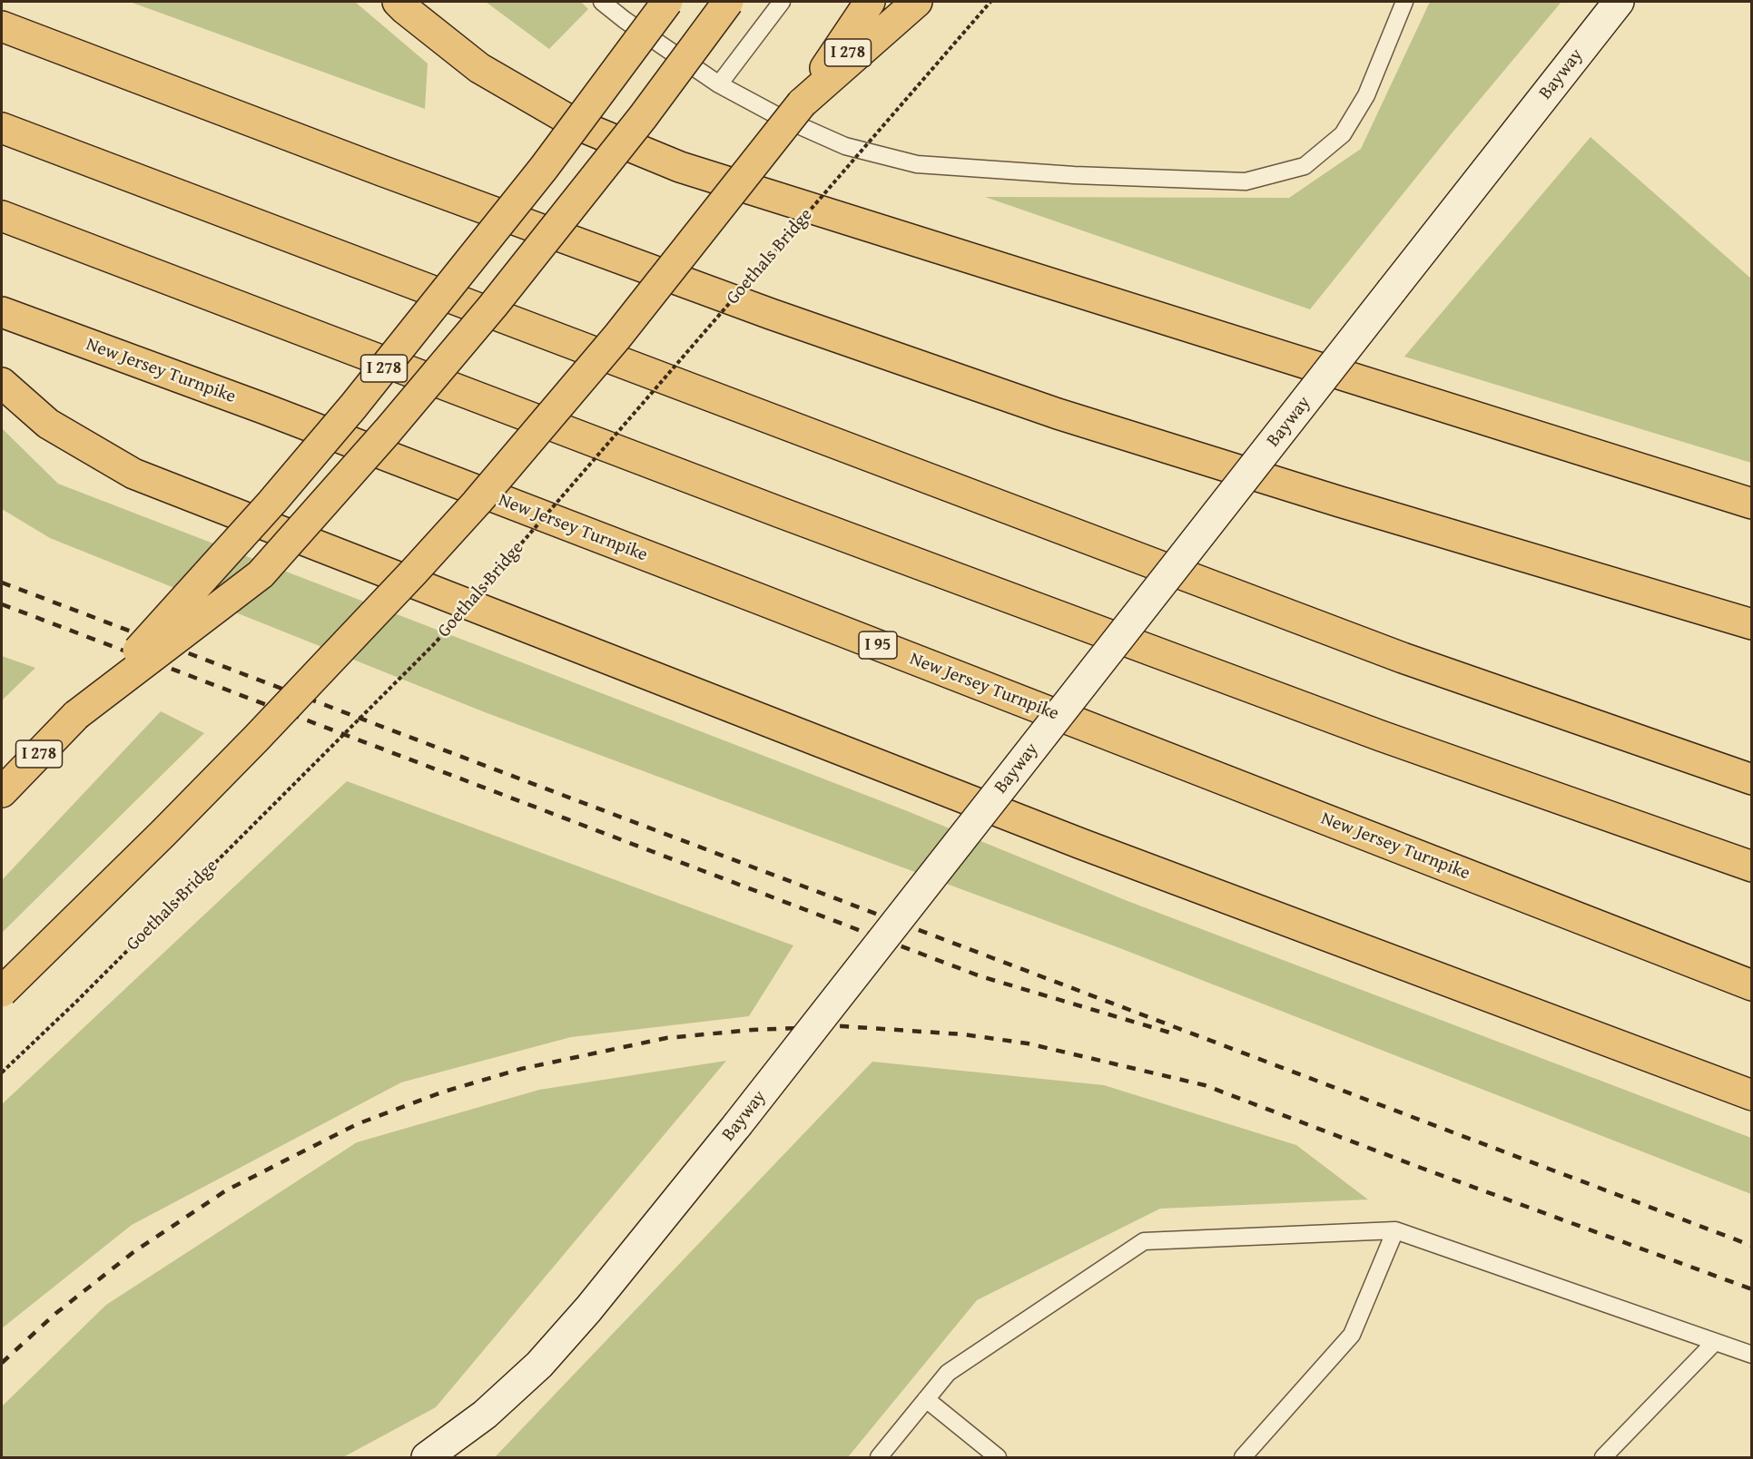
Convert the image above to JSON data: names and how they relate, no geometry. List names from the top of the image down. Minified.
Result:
{"streets":{"highway":["I 278","New Jersey Turnpike","I 95"],"street":["Bayway"],"path":["Goethals Bridge"]}}
